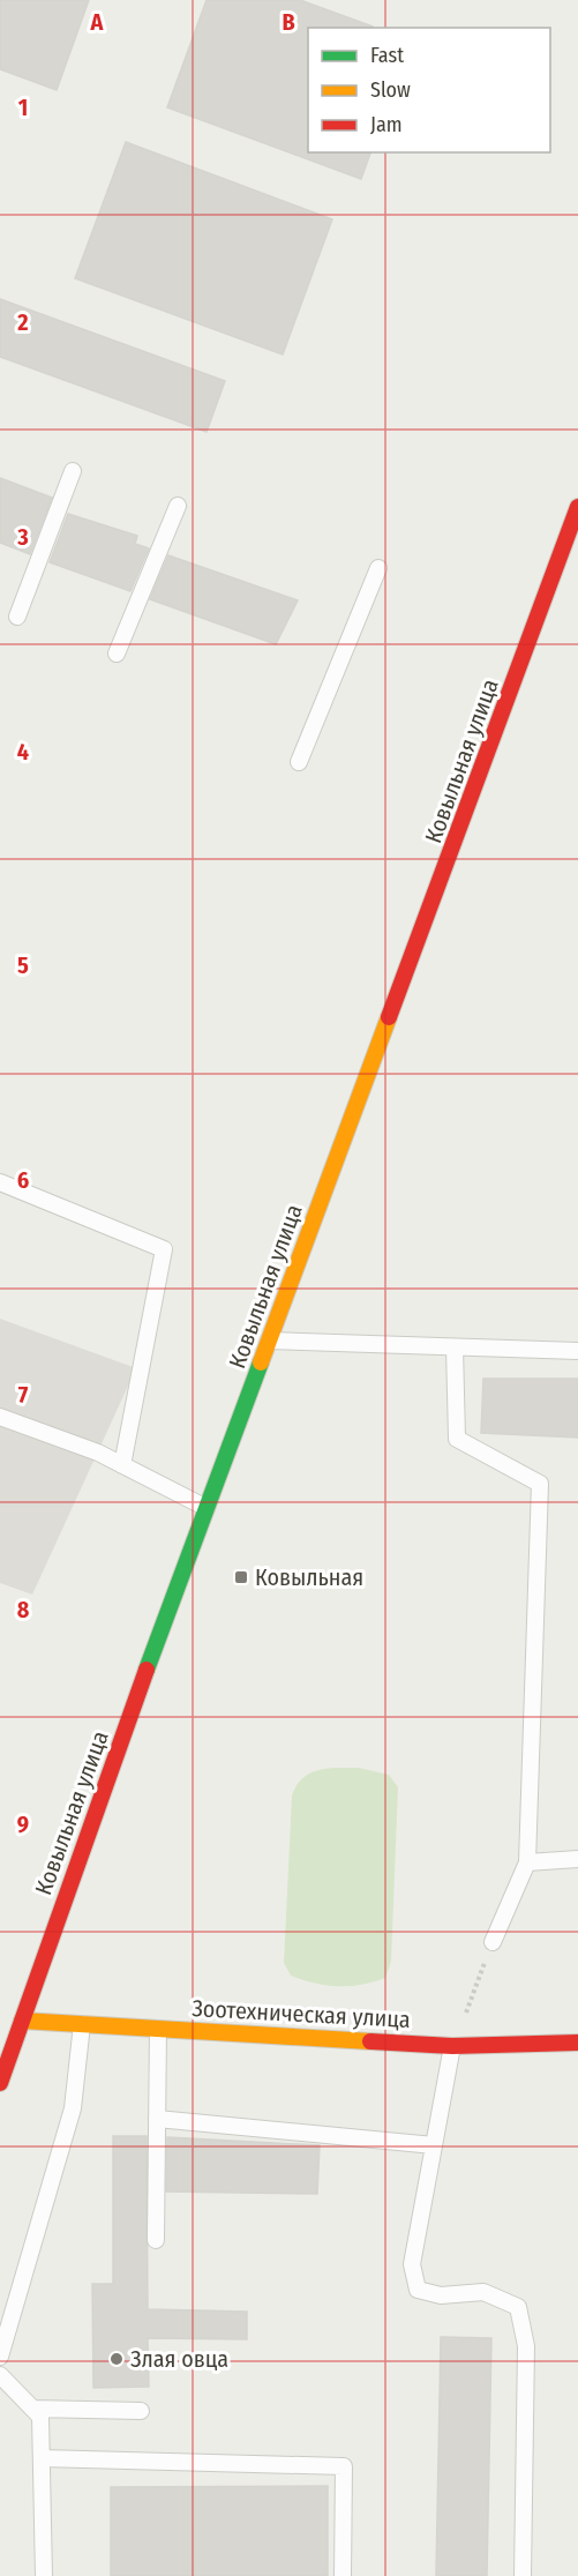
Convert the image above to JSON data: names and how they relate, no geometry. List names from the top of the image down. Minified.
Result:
{"streets":{"main road":["Ковыльная улица","Зоотехническая улица"]},"crossings":[["Ковыльная улица","Зоотехническая улица"]],"places":{"transit":["Ковыльная"],"other":["Злая овца"]},"legend":["Fast","Slow","Jam"],"grid":{"columns":["A","B"],"rows":["1","2","3","4","5","6","7","8","9"]}}
